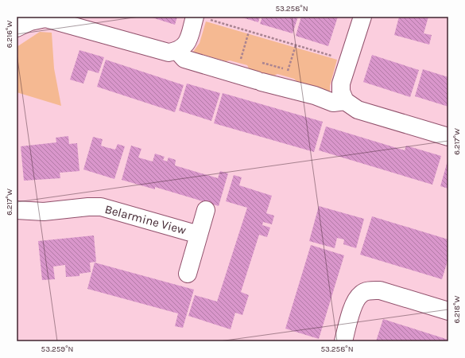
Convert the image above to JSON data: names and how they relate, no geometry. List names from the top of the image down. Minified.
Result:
{"streets":{"street":["Belarmine View"]},"coordinates":["53.258°N","6.216°W","6.217°W","6.218°W","53.259°N"]}
